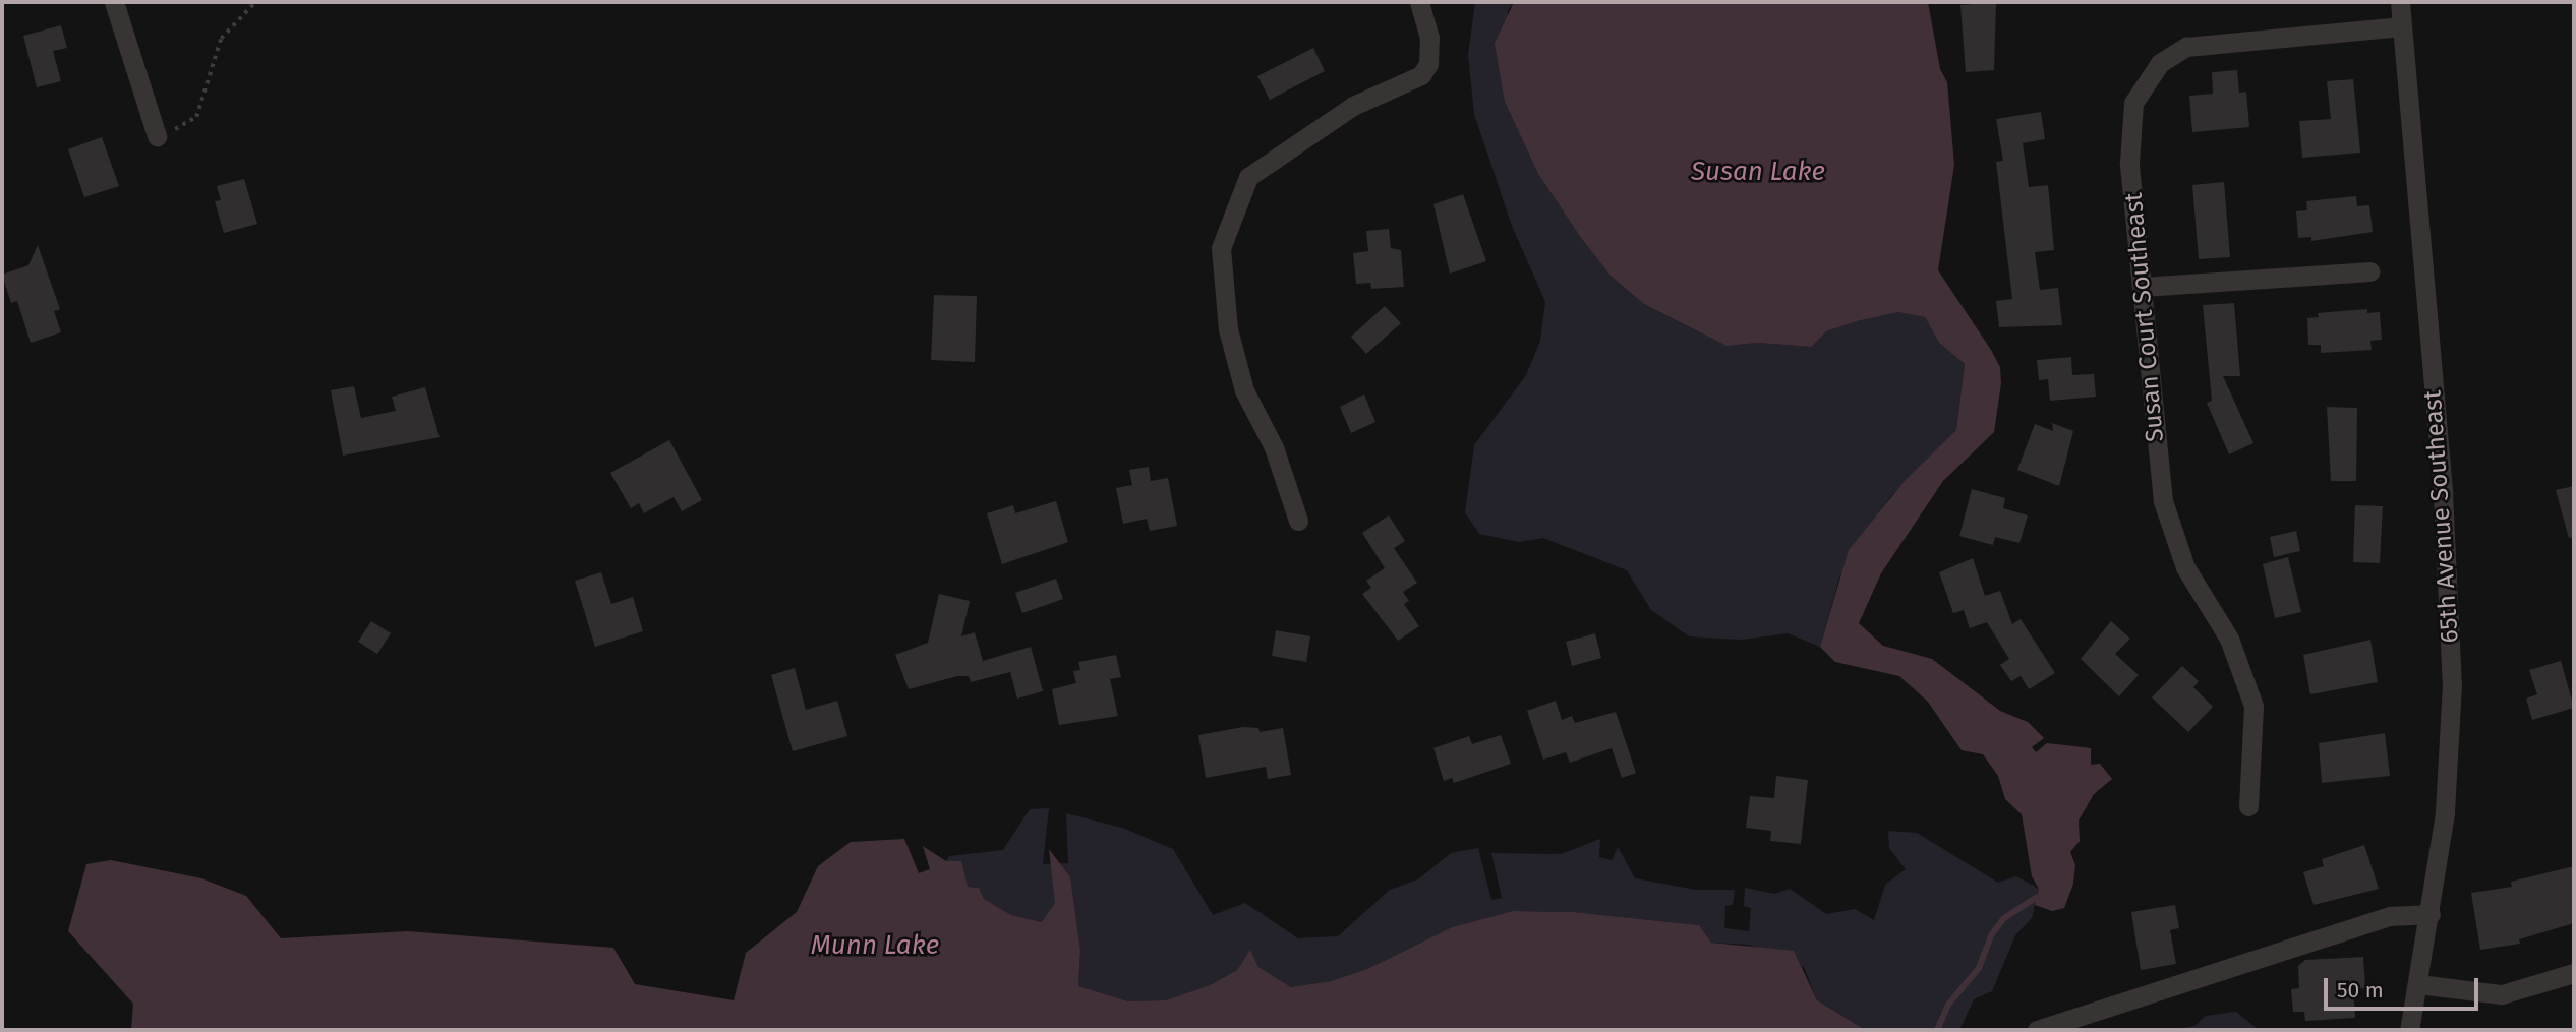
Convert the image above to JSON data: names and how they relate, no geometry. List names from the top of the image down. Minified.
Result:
{"streets":{"street":["Susan Court Southeast","65th Avenue Southeast"]},"crossings":[["Susan Court Southeast","65th Avenue Southeast"]],"water":["Susan Lake","Munn Lake"],"scale_bar":"50 m"}
